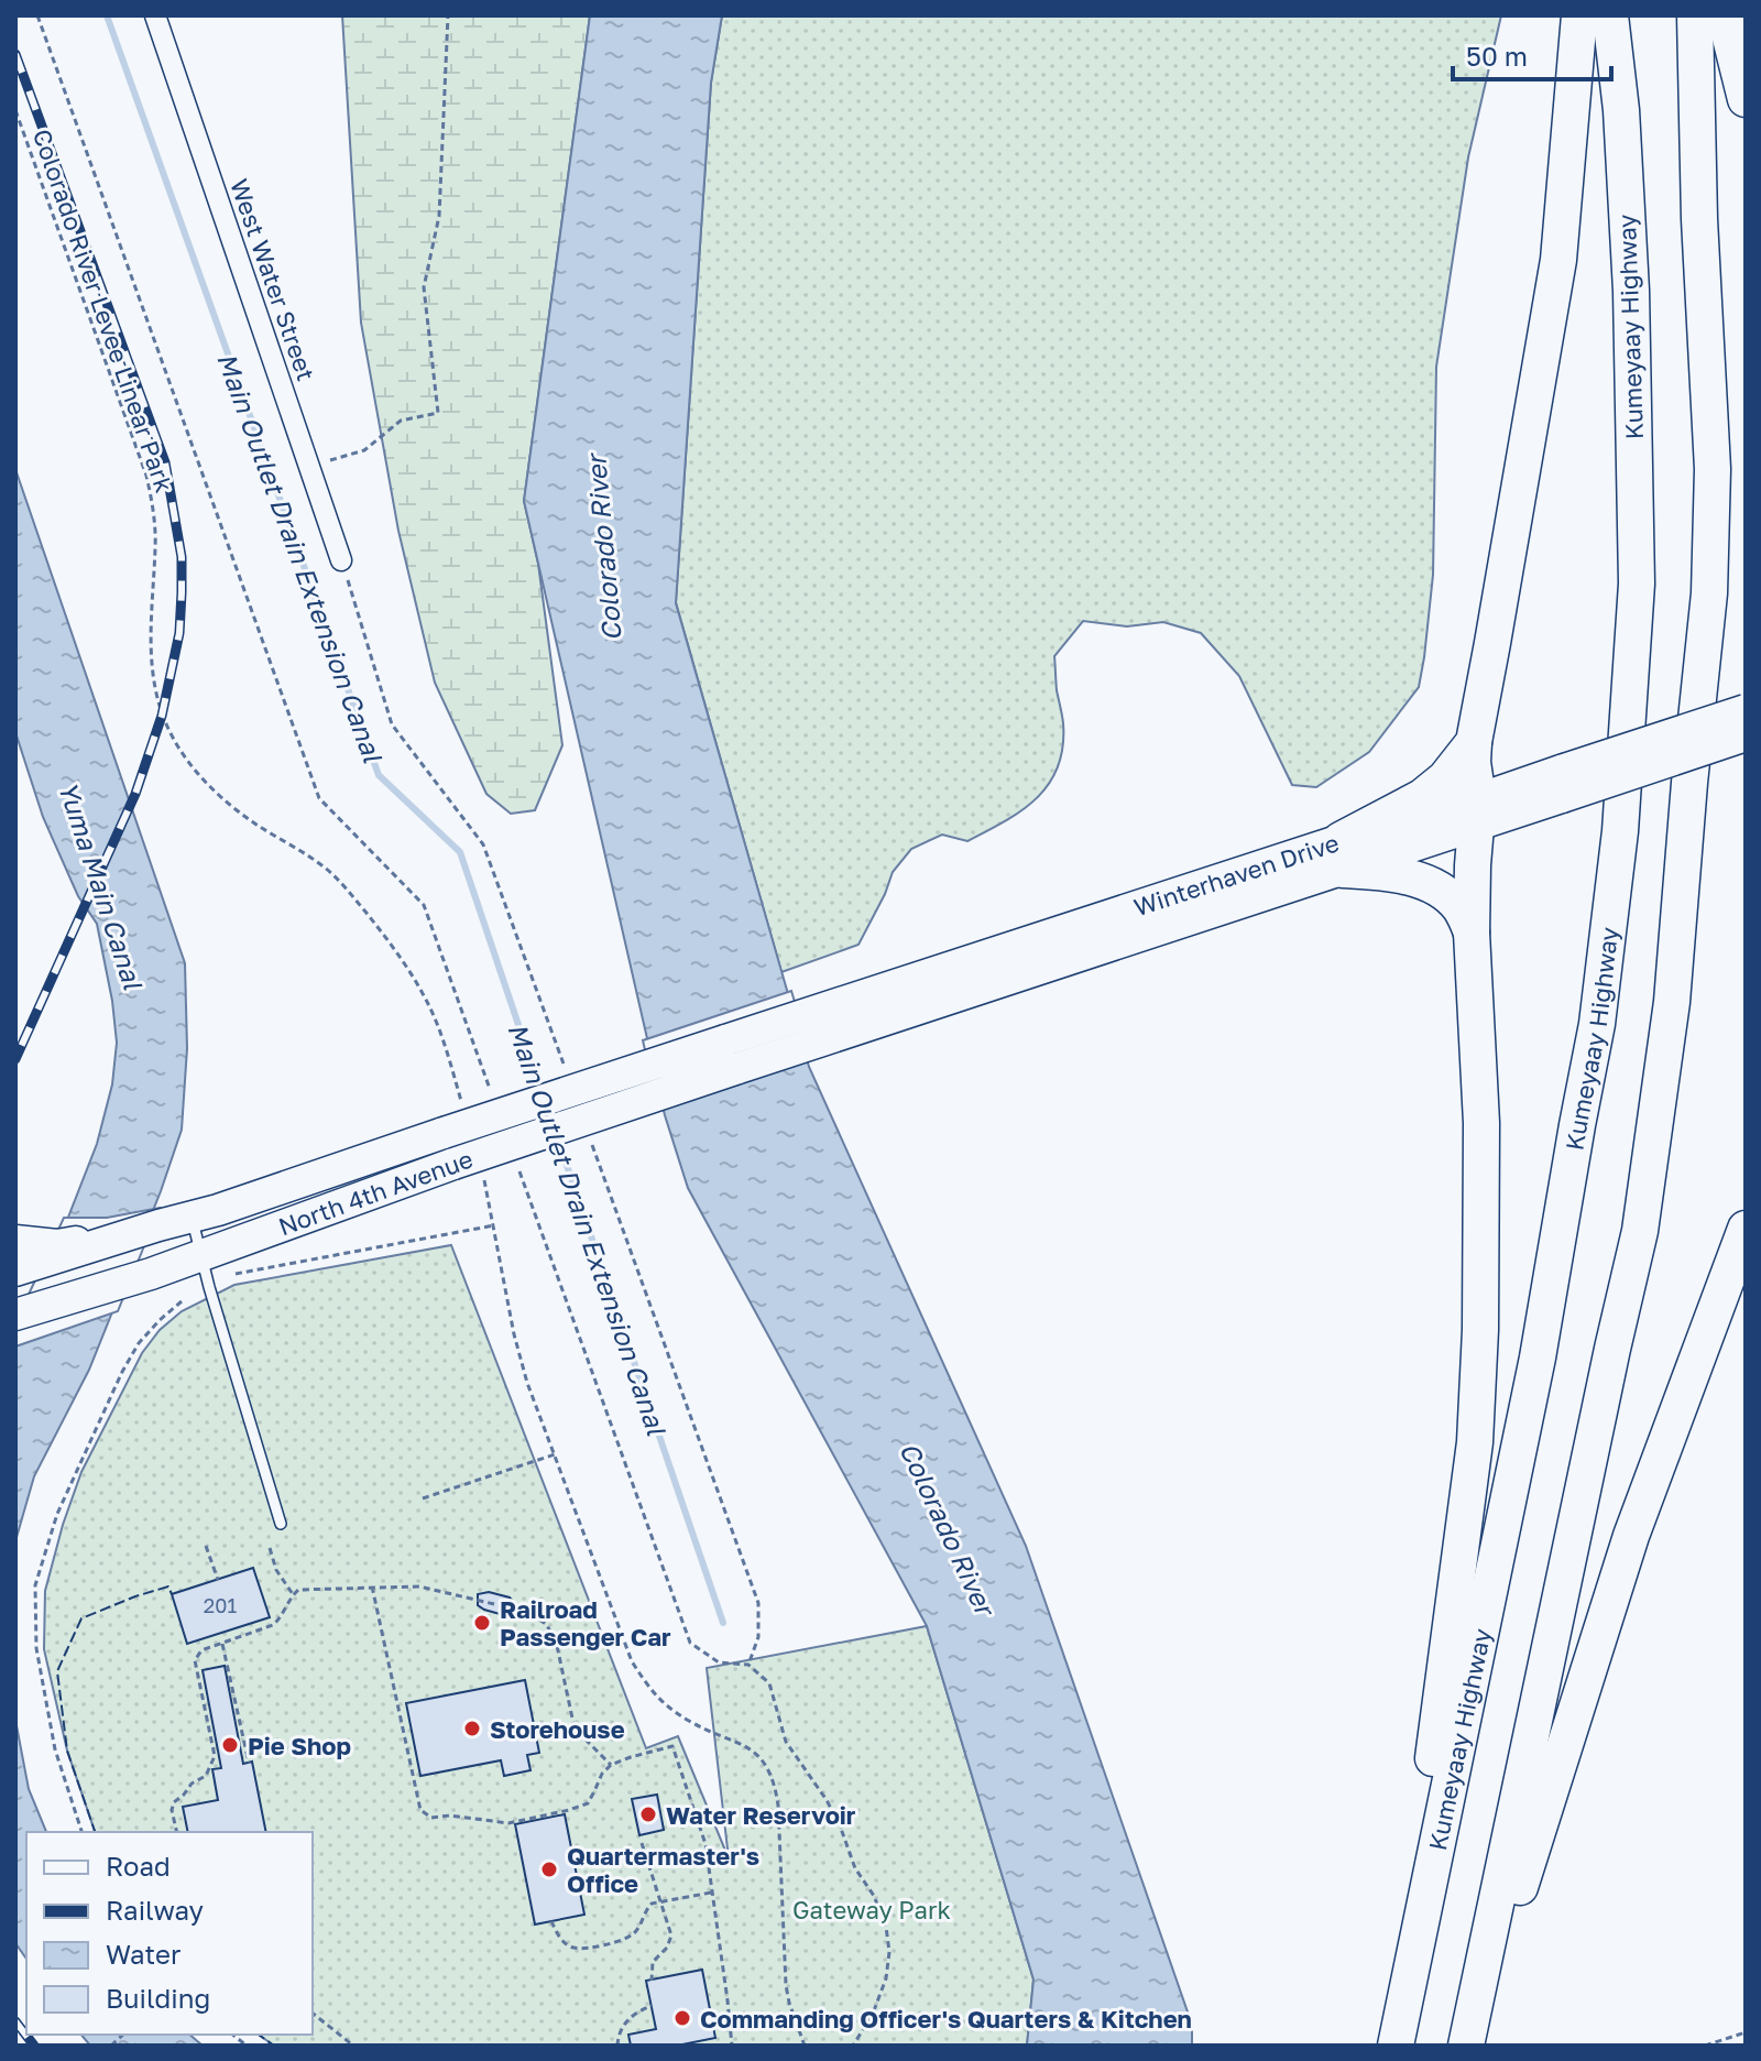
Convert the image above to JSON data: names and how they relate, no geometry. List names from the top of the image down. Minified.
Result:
{"streets":{"highway":["Kumeyaay Highway"],"main road":["Winterhaven Drive","North 4th Avenue"],"street":["West Water Street"],"path":["Colorado River Levee Linear Park"]},"crossings":[["Colorado River Levee Linear Park","North 4th Avenue"],["Winterhaven Drive","North 4th Avenue"]],"water":["Colorado River","Main Outlet Drain Extension Canal","Yuma Main Canal"],"parks":["Gateway Park"],"places":["Railroad Passenger Car","Storehouse","Pie Shop","Water Reservoir","Quartermaster's Office","Commanding Officer's Quarters & Kitchen"],"house_numbers":["201"],"legend":["Road","Railway","Water","Building"],"scale_bar":"50 m"}
